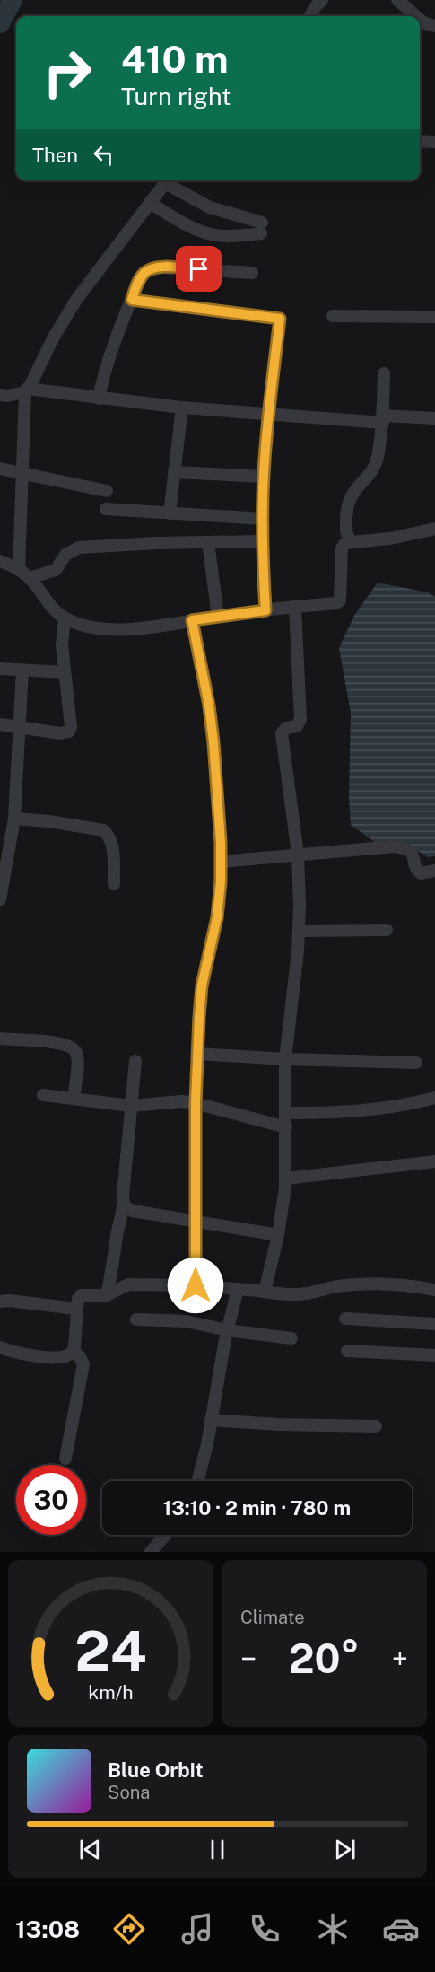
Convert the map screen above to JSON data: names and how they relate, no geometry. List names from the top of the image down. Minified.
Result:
{"page":{"turn":["410 m","Turn right"],"then":"Then","limit":"30","trip":"13:10 · 2 min · 780 m","tile":"Climate","heat":["−","20°","+"],"song":["Blue Orbit","Sona"],"tabs":"13:08","gauge":["24","km/h"]}}
